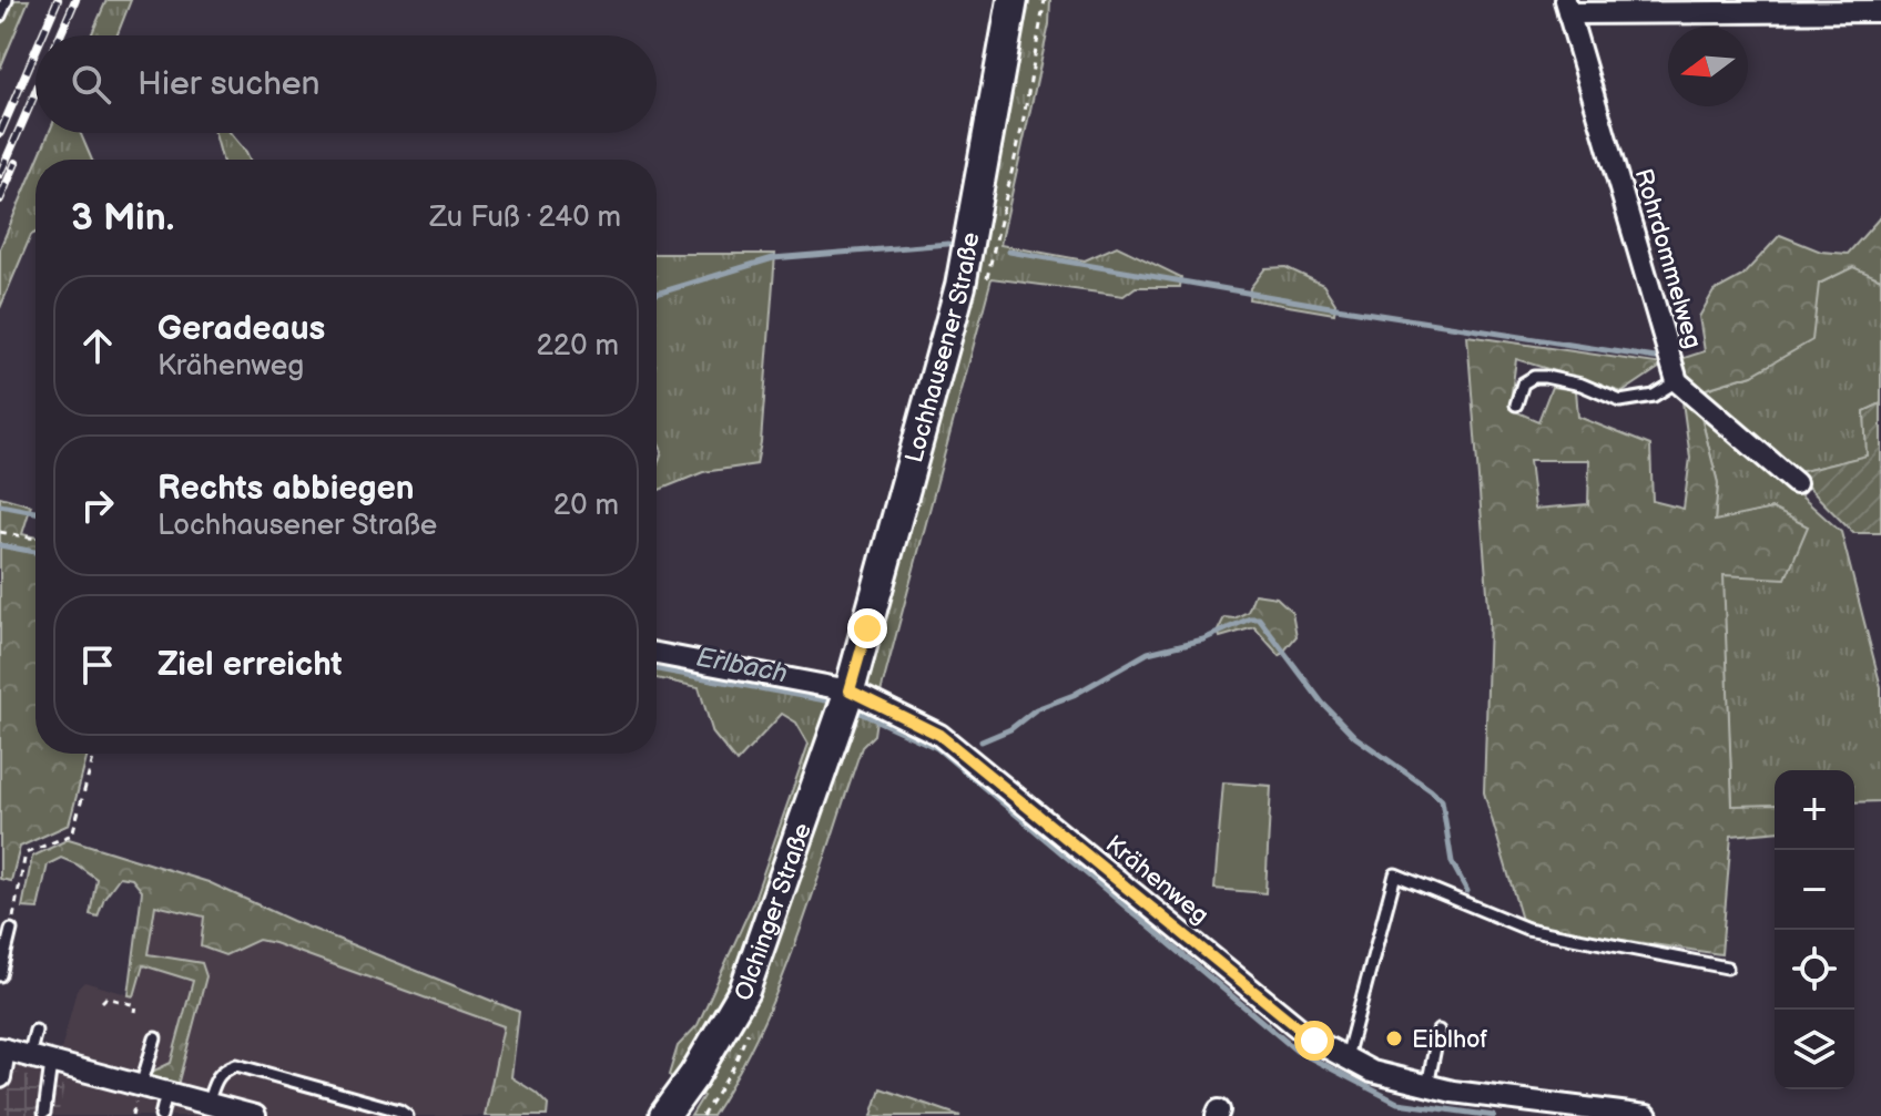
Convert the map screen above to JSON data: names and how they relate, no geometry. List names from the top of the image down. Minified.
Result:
{"streets":{"main road":["Lochhausener Straße","Olchinger Straße"],"street":["Rohrdommelweg","Krähenweg"]},"crossings":[["Lochhausener Straße","Krähenweg"],["Lochhausener Straße","Olchinger Straße"],["Krähenweg","Olchinger Straße"]],"water":["Erlbach"],"places":["Eiblhof"],"north":"left","page":{"search":"Hier suchen","heading":["3 Min.","Zu Fuß · 240 m"],"list":[["Geradeaus","Krähenweg","220 m"],["Rechts abbiegen","Lochhausener Straße","20 m"],"Ziel erreicht"],"map_buttons":["+","−"]}}
